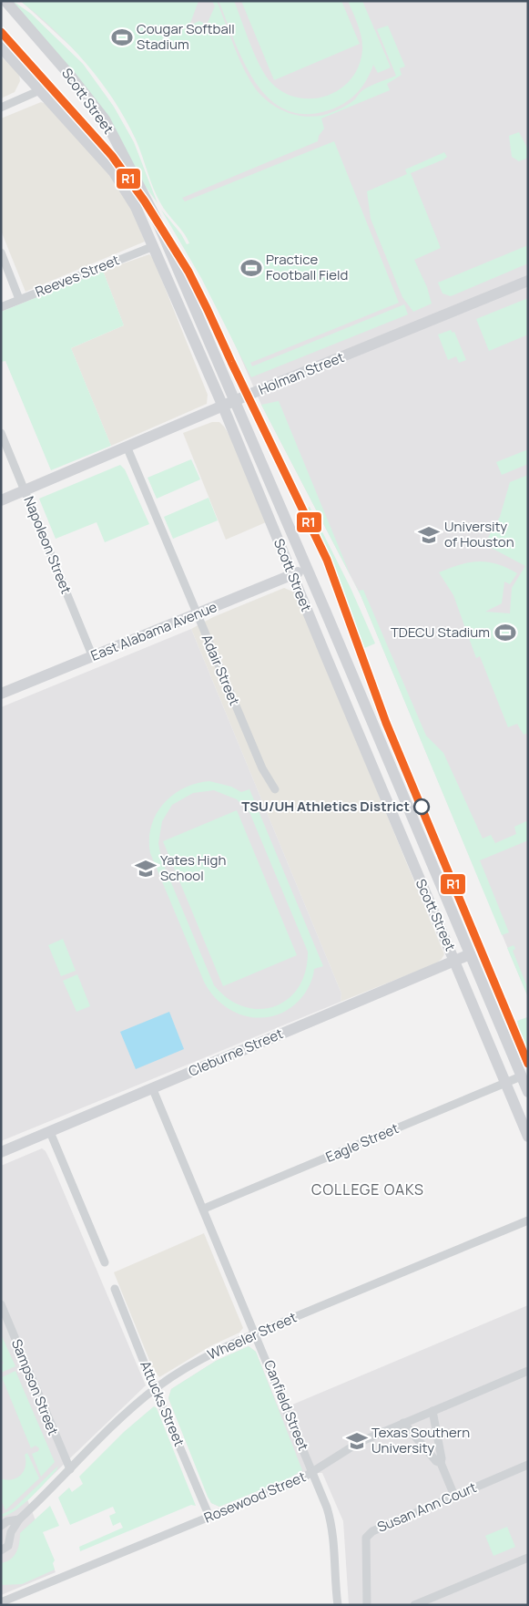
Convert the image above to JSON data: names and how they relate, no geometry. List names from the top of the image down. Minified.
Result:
{"streets":{"main road":["Scott Street","Holman Street","East Alabama Avenue","Cleburne Street"],"street":["Reeves Street","Napoleon Street","Adair Street","Eagle Street","Wheeler Street","Sampson Street","Attucks Street","Canfield Street","Rosewood Street","Susan Ann Court"]},"crossings":[["Scott Street","Reeves Street"],["Scott Street","Holman Street"],["Scott Street","East Alabama Avenue"],["Scott Street","Cleburne Street"],["Scott Street","Eagle Street"],["Holman Street","Napoleon Street"],["Holman Street","Adair Street"],["Napoleon Street","East Alabama Avenue"],["East Alabama Avenue","Adair Street"],["Cleburne Street","Canfield Street"],["Eagle Street","Canfield Street"],["Wheeler Street","Sampson Street"],["Wheeler Street","Attucks Street"],["Wheeler Street","Canfield Street"],["Attucks Street","Rosewood Street"],["Canfield Street","Rosewood Street"]],"districts":["COLLEGE OAKS"],"places":{"sports":["Cougar Softball Stadium","Practice Football Field","TDECU Stadium"],"school or university":["University of Houston","Yates High School","Texas Southern University"],"other":["TSU/UH Athletics District"]},"lines":["transit line R1"]}
